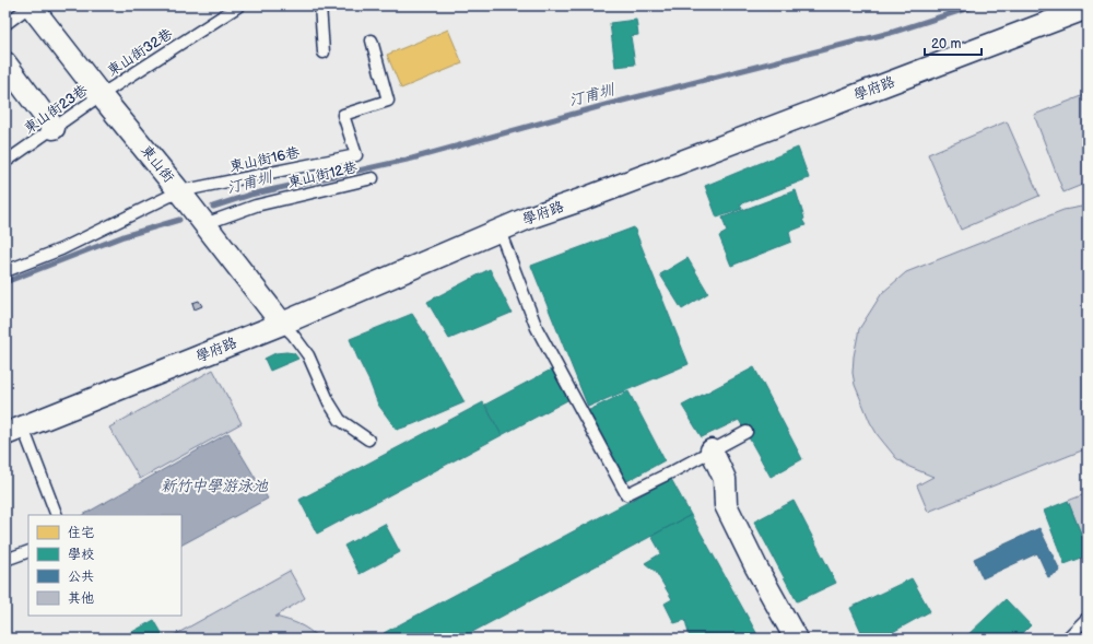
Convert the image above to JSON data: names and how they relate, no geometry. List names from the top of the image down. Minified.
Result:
{"streets":{"street":["學府路","東山街"],"lane":["東山街32巷","東山街23巷","東山街16巷","東山街12巷"]},"crossings":[["東山街32巷","東山街23巷"],["東山街32巷","東山街"],["學府路","東山街"],["東山街23巷","東山街"],["東山街16巷","東山街"],["東山街","東山街12巷"]],"water":["汀甫圳","新竹中學游泳池"],"legend":["住宅","學校","公共","其他"],"scale_bar":"20 m"}
